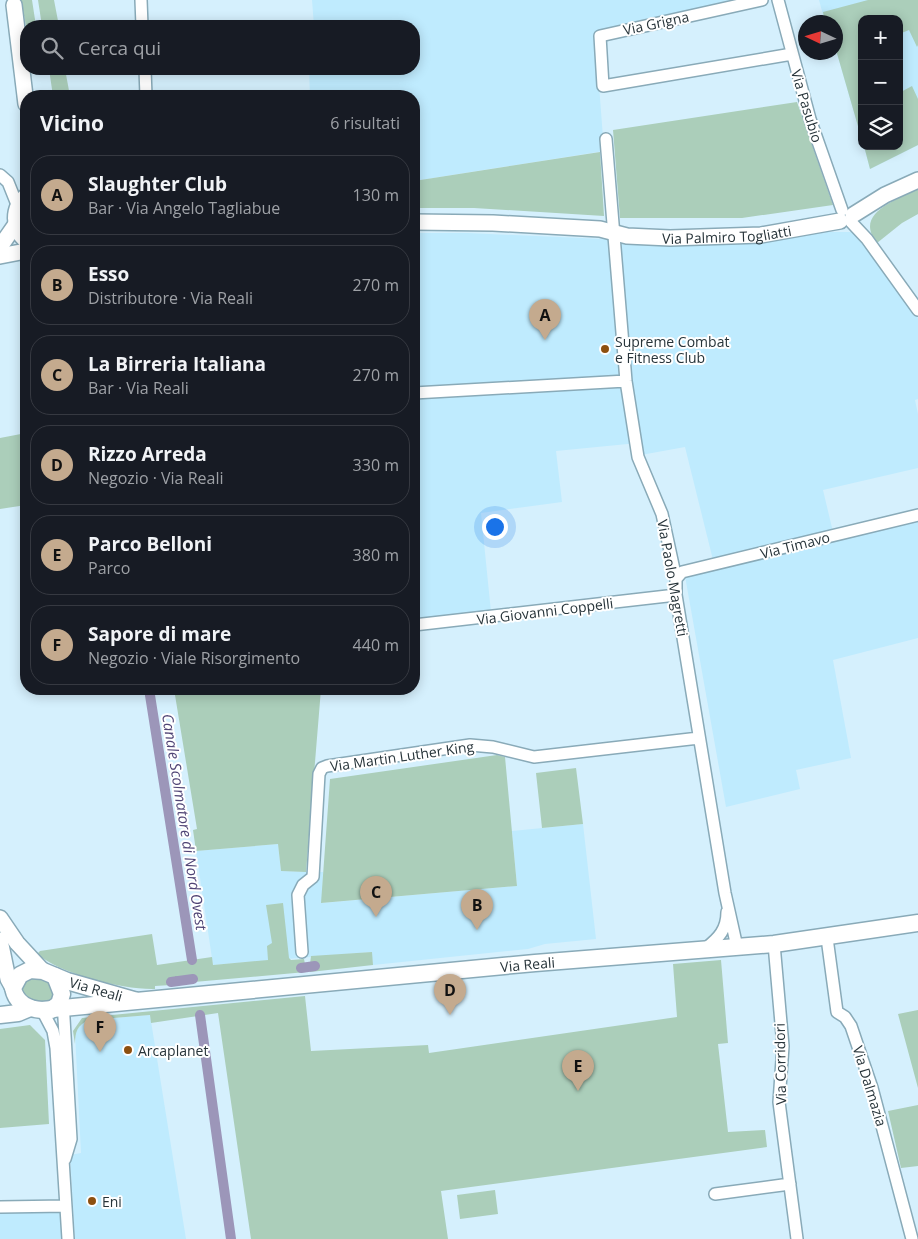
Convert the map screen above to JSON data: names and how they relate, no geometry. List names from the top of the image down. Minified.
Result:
{"streets":{"main road":["Via Reali"],"street":["Via Grigna","Via Pasubio","Via Palmiro Togliatti","Via Timavo","Via Paolo Magretti","Via Giovanni Coppelli","Via Martin Luther King","Via Corridori","Via Dalmazia"]},"crossings":[["Via Grigna","Via Pasubio"],["Via Pasubio","Via Palmiro Togliatti"],["Via Palmiro Togliatti","Via Paolo Magretti"],["Via Timavo","Via Paolo Magretti"],["Via Paolo Magretti","Via Giovanni Coppelli"],["Via Paolo Magretti","Via Martin Luther King"],["Via Paolo Magretti","Via Reali"],["Via Reali","Via Corridori"],["Via Reali","Via Dalmazia"]],"water":["Canale Scolmatore di Nord Ovest"],"places":["Supreme Combat e Fitness Club","Arcaplanet","Eni"],"north":"left","page":{"map_buttons":["+","−"],"search":"Cerca qui","heading":["Vicino","6 risultati"],"list":[{"mark":"A","name":"Slaughter Club","note":"Bar · Via Angelo Tagliabue","value":"130 m"},{"mark":"B","name":"Esso","note":"Distributore · Via Reali","value":"270 m"},{"mark":"C","name":"La Birreria Italiana","note":"Bar · Via Reali","value":"270 m"},{"mark":"D","name":"Rizzo Arreda","note":"Negozio · Via Reali","value":"330 m"},{"mark":"E","name":"Parco Belloni","note":"Parco","value":"380 m"},{"mark":"F","name":"Sapore di mare","note":"Negozio · Viale Risorgimento","value":"440 m"}],"pins":["A","C","B","D","F","E"]}}
